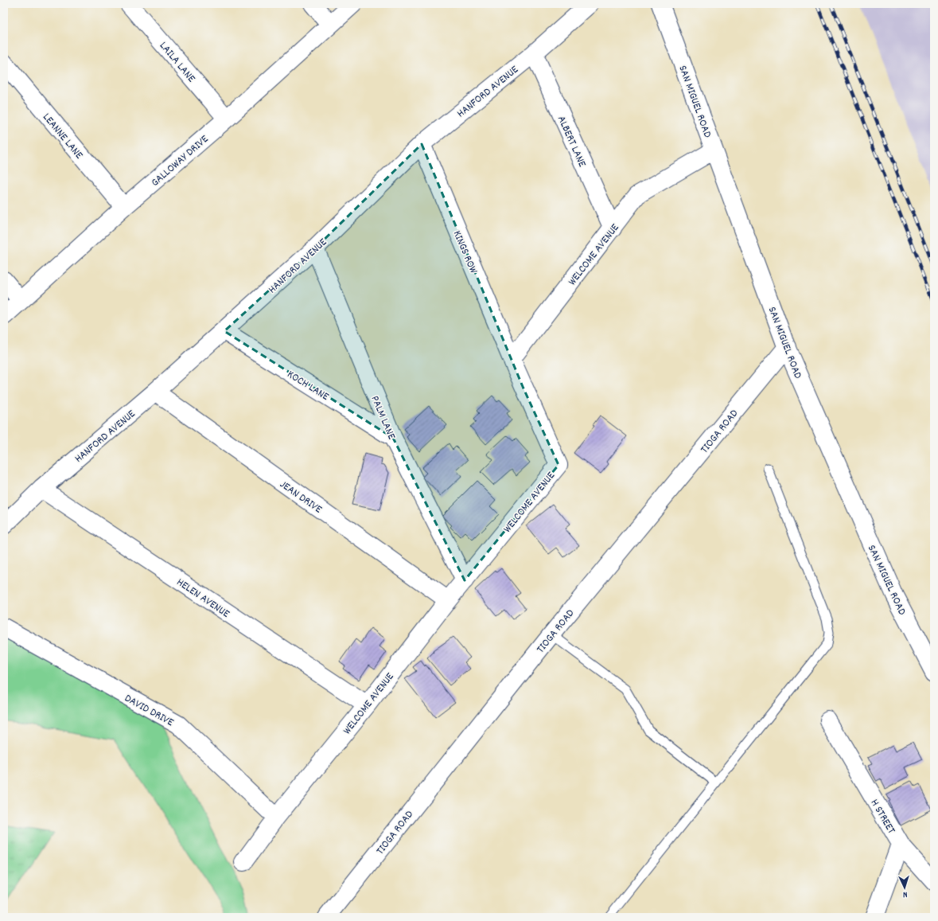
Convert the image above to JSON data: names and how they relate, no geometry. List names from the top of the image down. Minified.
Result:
{"streets":{"street":["LAILA LANE","HANFORD AVENUE","SAN MIGUEL ROAD","LEANNE LANE","ALBERT LANE","GALLOWAY DRIVE","KINGS ROW","WELCOME AVENUE","KOCH LANE","PALM LANE","TIOGA ROAD","JEAN DRIVE","HELEN AVENUE","DAVID DRIVE","H STREET"]},"crossings":[["LAILA LANE","GALLOWAY DRIVE"],["HANFORD AVENUE","ALBERT LANE"],["HANFORD AVENUE","KINGS ROW"],["HANFORD AVENUE","KOCH LANE"],["HANFORD AVENUE","PALM LANE"],["HANFORD AVENUE","JEAN DRIVE"],["HANFORD AVENUE","HELEN AVENUE"],["SAN MIGUEL ROAD","WELCOME AVENUE"],["SAN MIGUEL ROAD","TIOGA ROAD"],["LEANNE LANE","GALLOWAY DRIVE"],["ALBERT LANE","WELCOME AVENUE"],["KINGS ROW","WELCOME AVENUE"],["WELCOME AVENUE","PALM LANE"],["WELCOME AVENUE","JEAN DRIVE"],["WELCOME AVENUE","HELEN AVENUE"],["WELCOME AVENUE","DAVID DRIVE"],["KOCH LANE","PALM LANE"]],"north":"bottom"}
